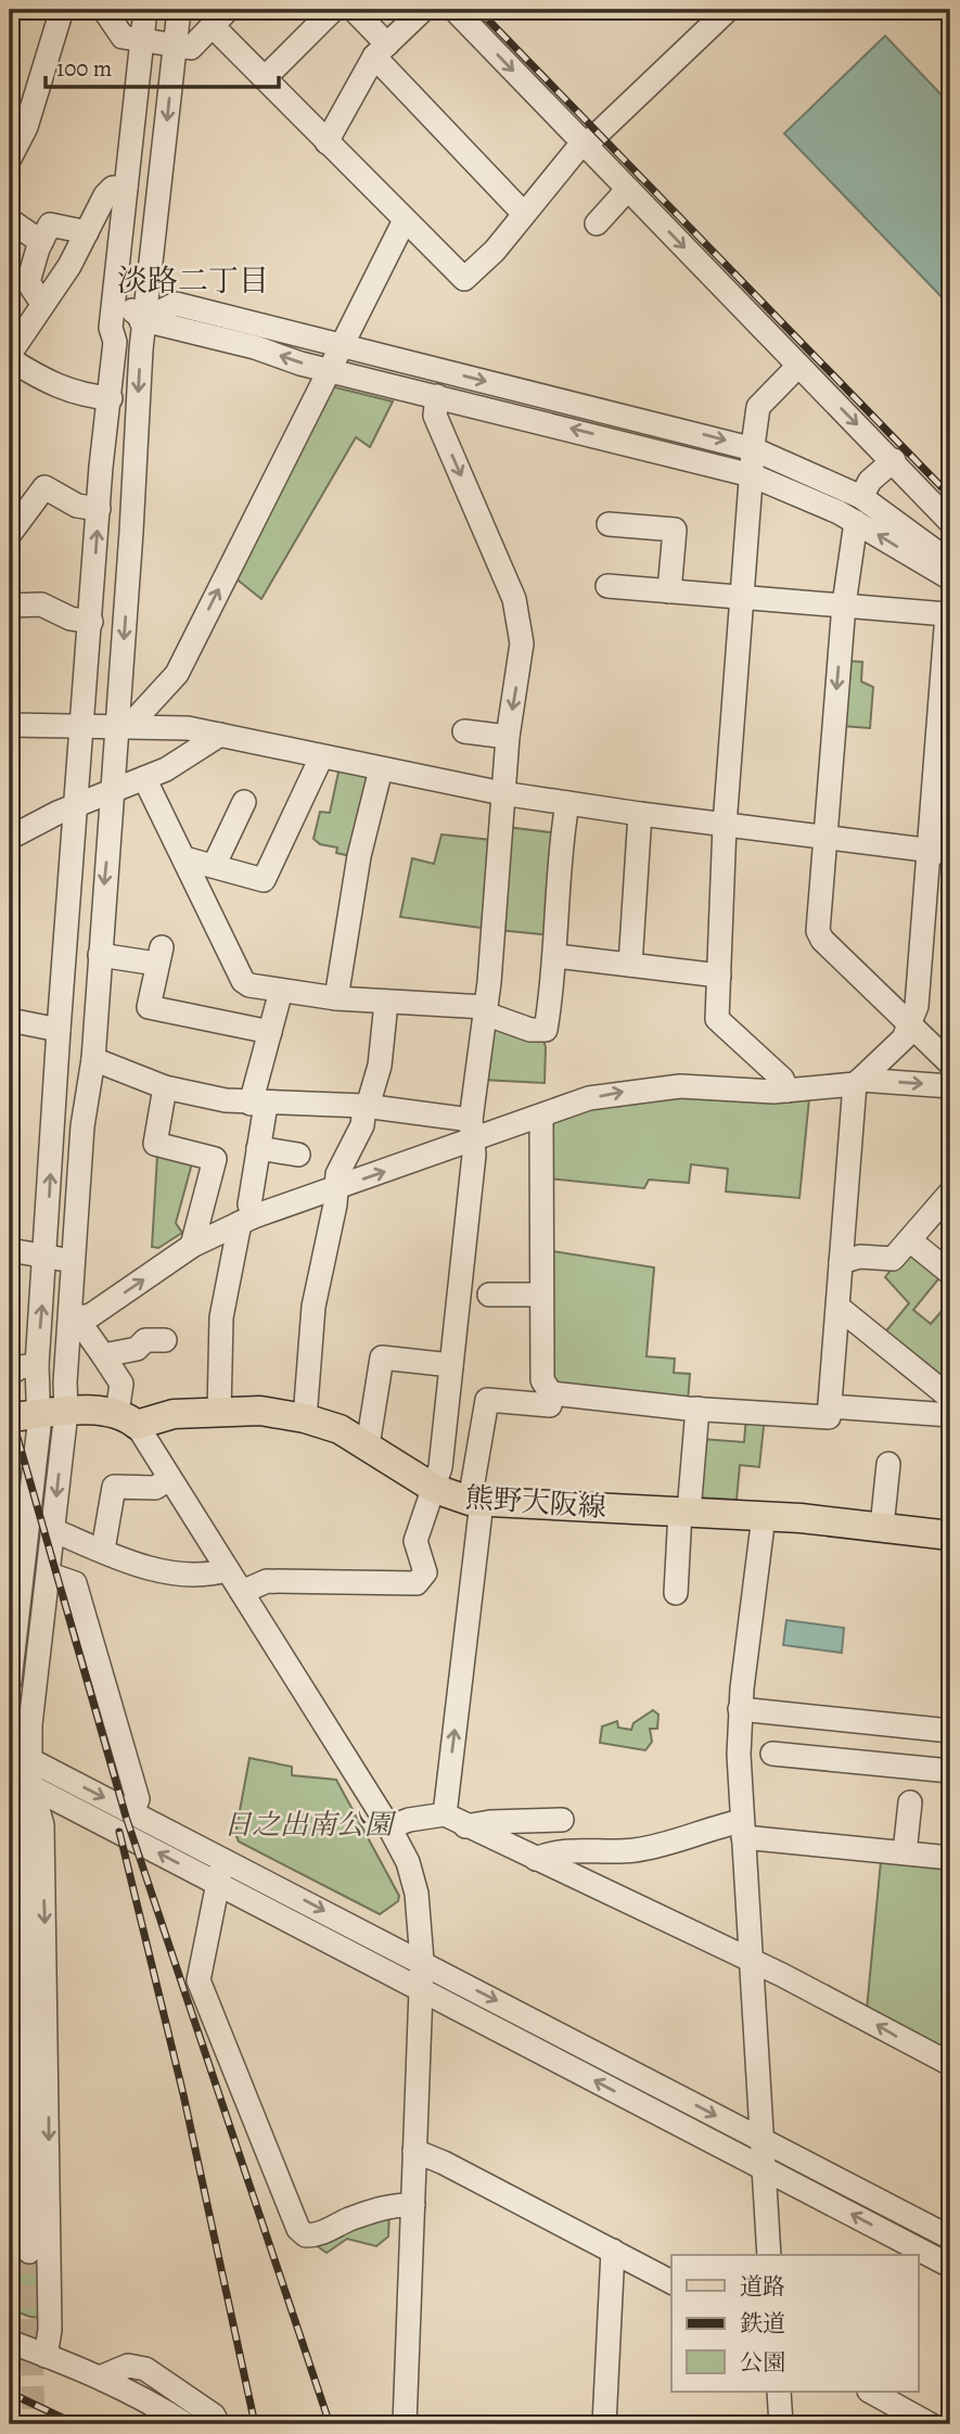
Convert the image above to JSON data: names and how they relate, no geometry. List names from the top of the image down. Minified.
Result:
{"streets":{"main road":["熊野大阪線"]},"districts":["淡路二丁目"],"parks":["日之出南公園"],"legend":["道路","鉄道","公園"],"scale_bar":"100 m"}
